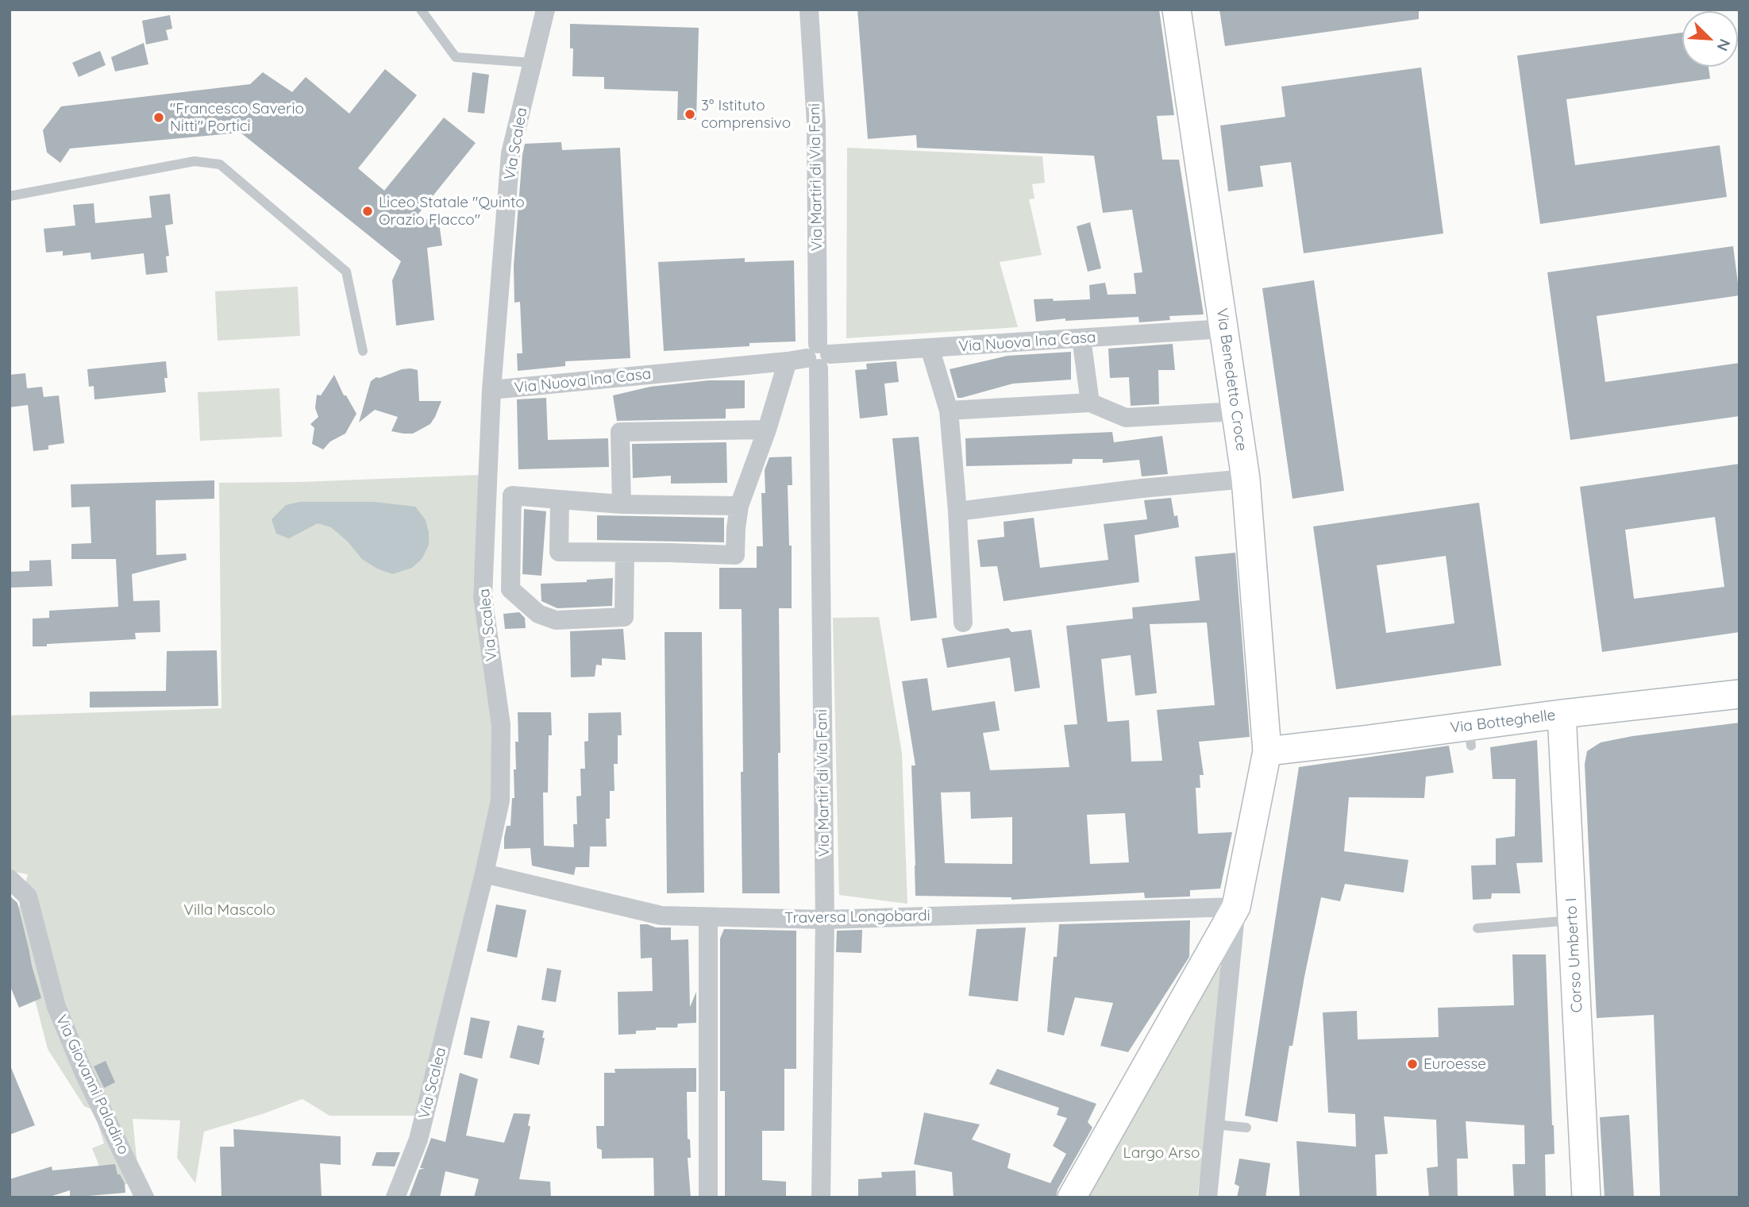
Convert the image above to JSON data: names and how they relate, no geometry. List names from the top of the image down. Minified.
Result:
{"streets":{"main road":["Via Benedetto Croce","Via Botteghelle","Corso Umberto I"],"street":["Via Scalea","Via Martiri di Via Fani","Via Nuova Ina Casa","Traversa Longobardi","Via Giovanni Paladino"]},"crossings":[["Via Scalea","Via Nuova Ina Casa"],["Via Scalea","Traversa Longobardi"],["Via Martiri di Via Fani","Via Nuova Ina Casa"],["Via Martiri di Via Fani","Traversa Longobardi"],["Via Nuova Ina Casa","Via Benedetto Croce"],["Via Benedetto Croce","Via Botteghelle"],["Via Benedetto Croce","Traversa Longobardi"],["Via Botteghelle","Corso Umberto I"]],"parks":["Villa Mascolo","Largo Arso"],"places":["3° Istituto comprensivo","\"Francesco Saverio Nitti\" Portici","Liceo Statale \"Quinto Orazio Flacco\"","Euroesse"],"north":"bottom right"}
